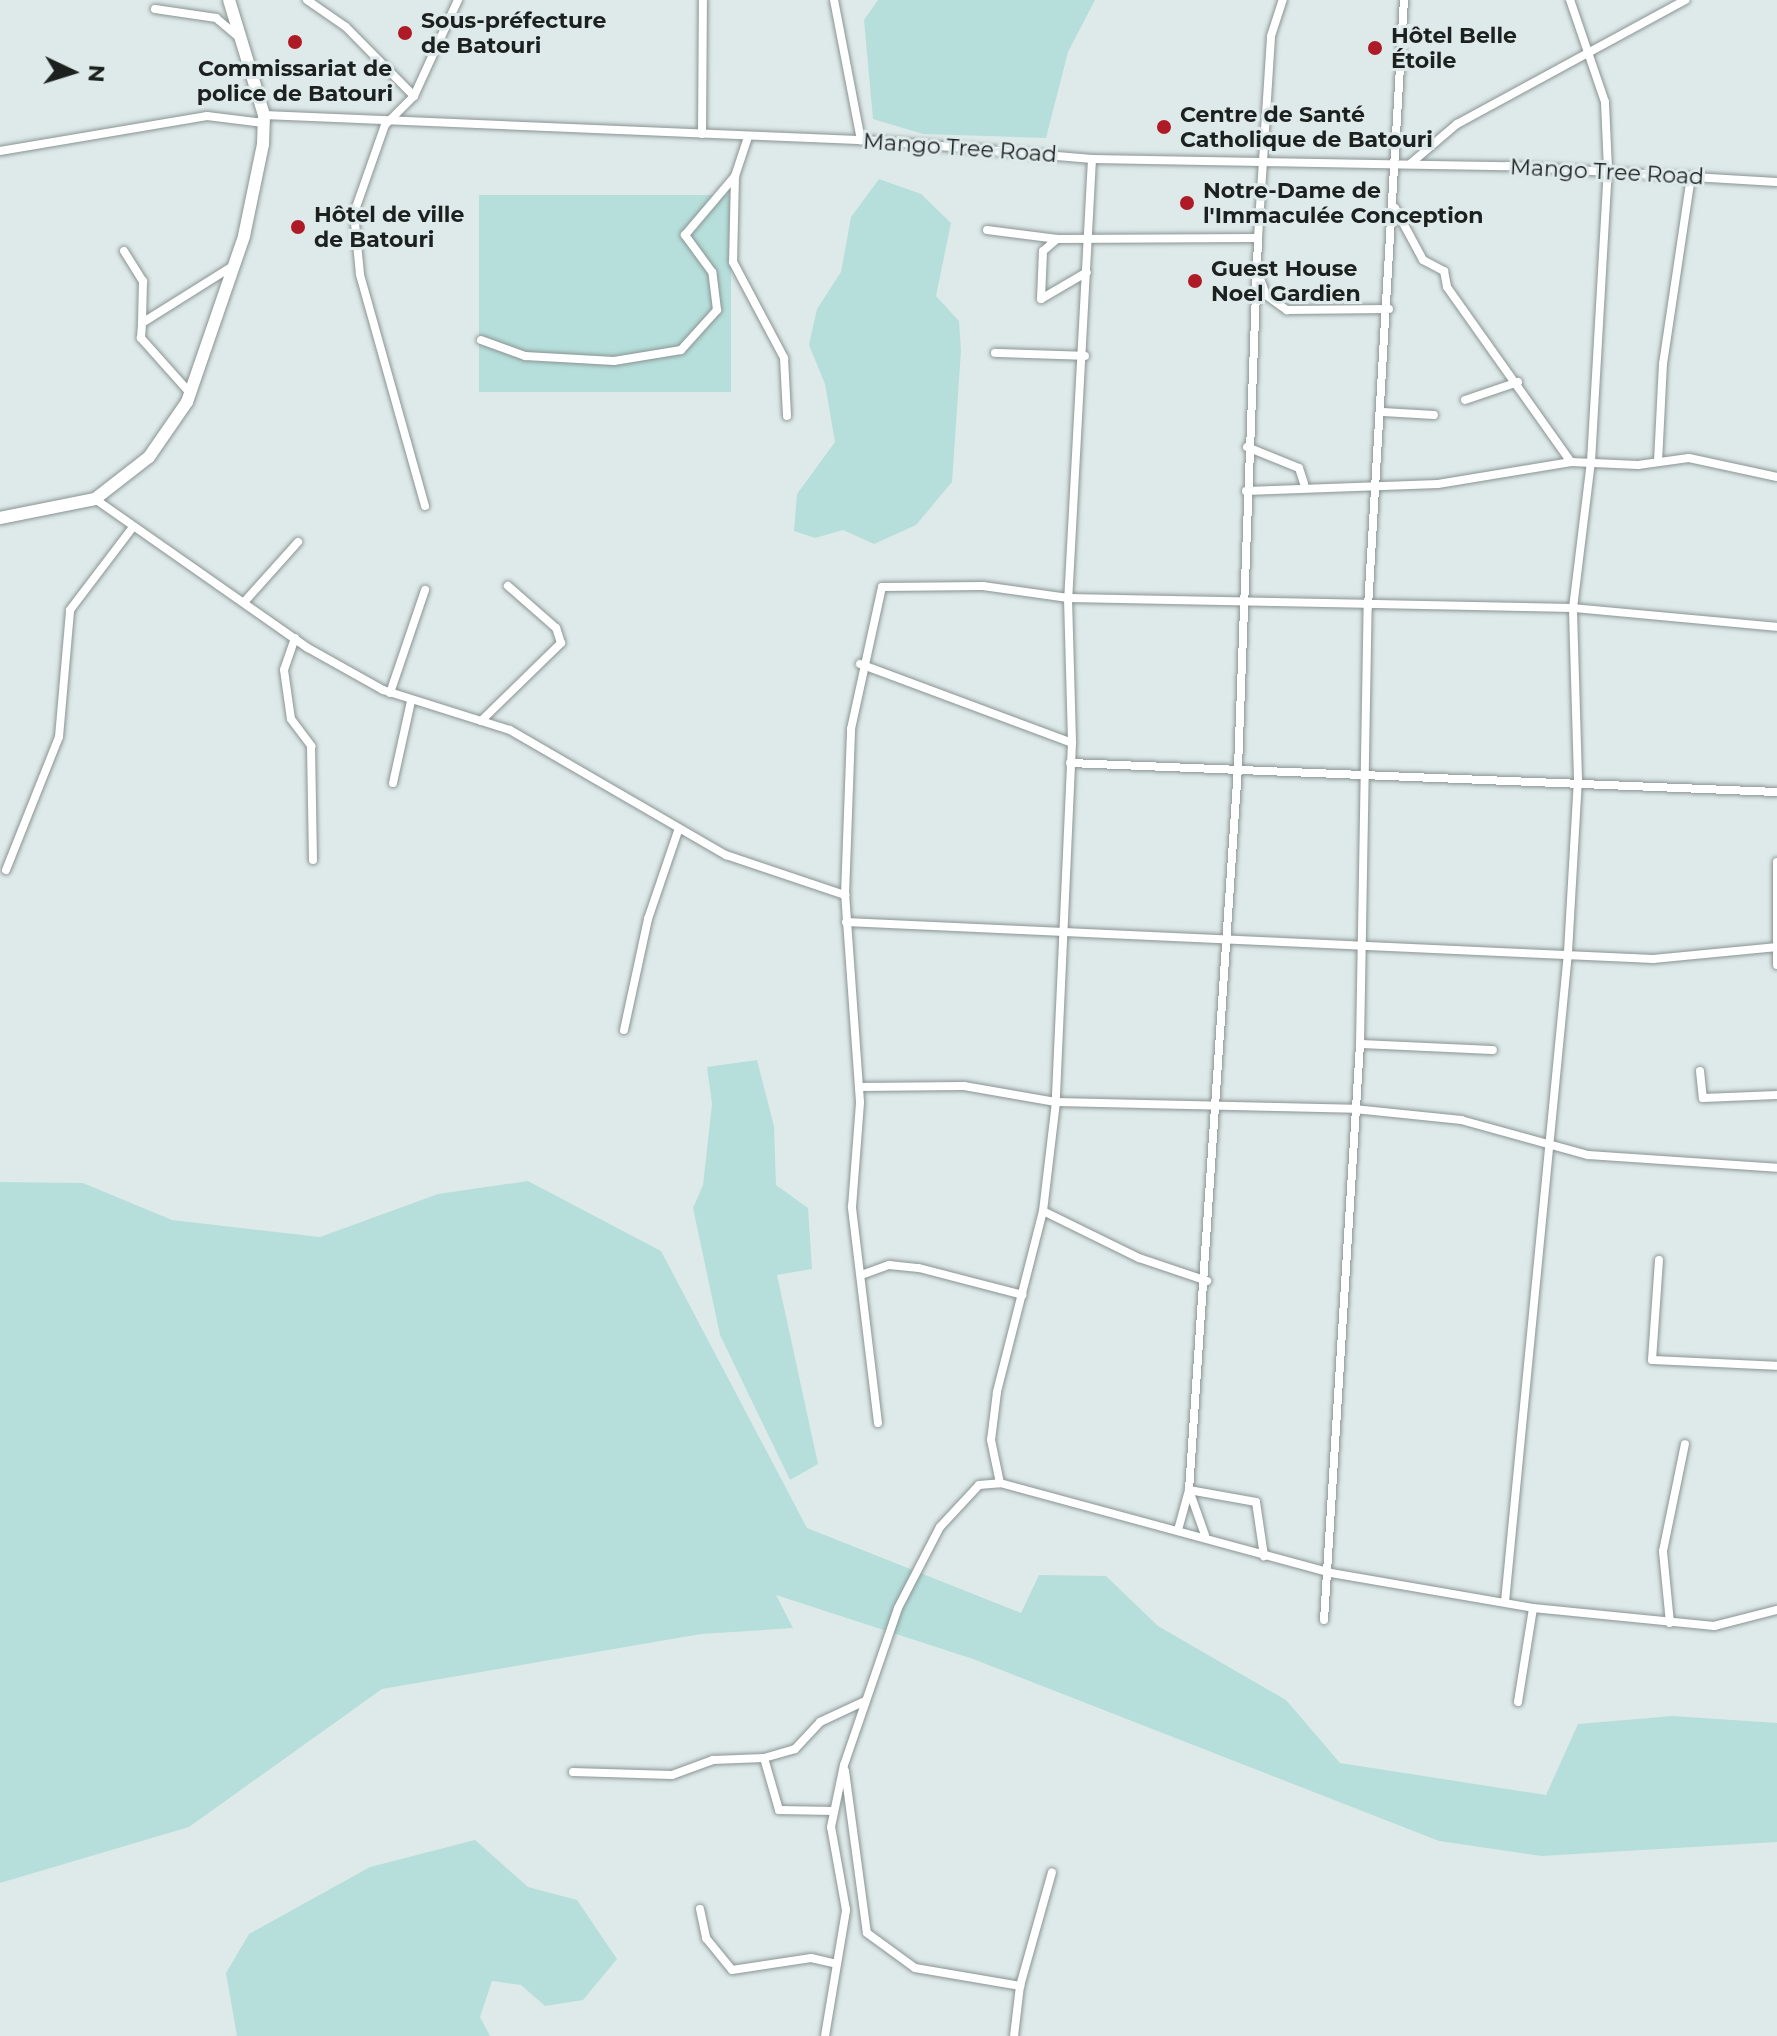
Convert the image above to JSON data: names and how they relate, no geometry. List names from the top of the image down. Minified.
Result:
{"streets":{"street":["Mango Tree Road"]},"places":["Sous-préfecture de Batouri","Commissariat de police de Batouri","Hôtel Belle Étoile","Centre de Santé Catholique de Batouri","Notre-Dame de l'Immaculée Conception","Hôtel de ville de Batouri","Guest House Noel Gardien"],"north":"right"}
